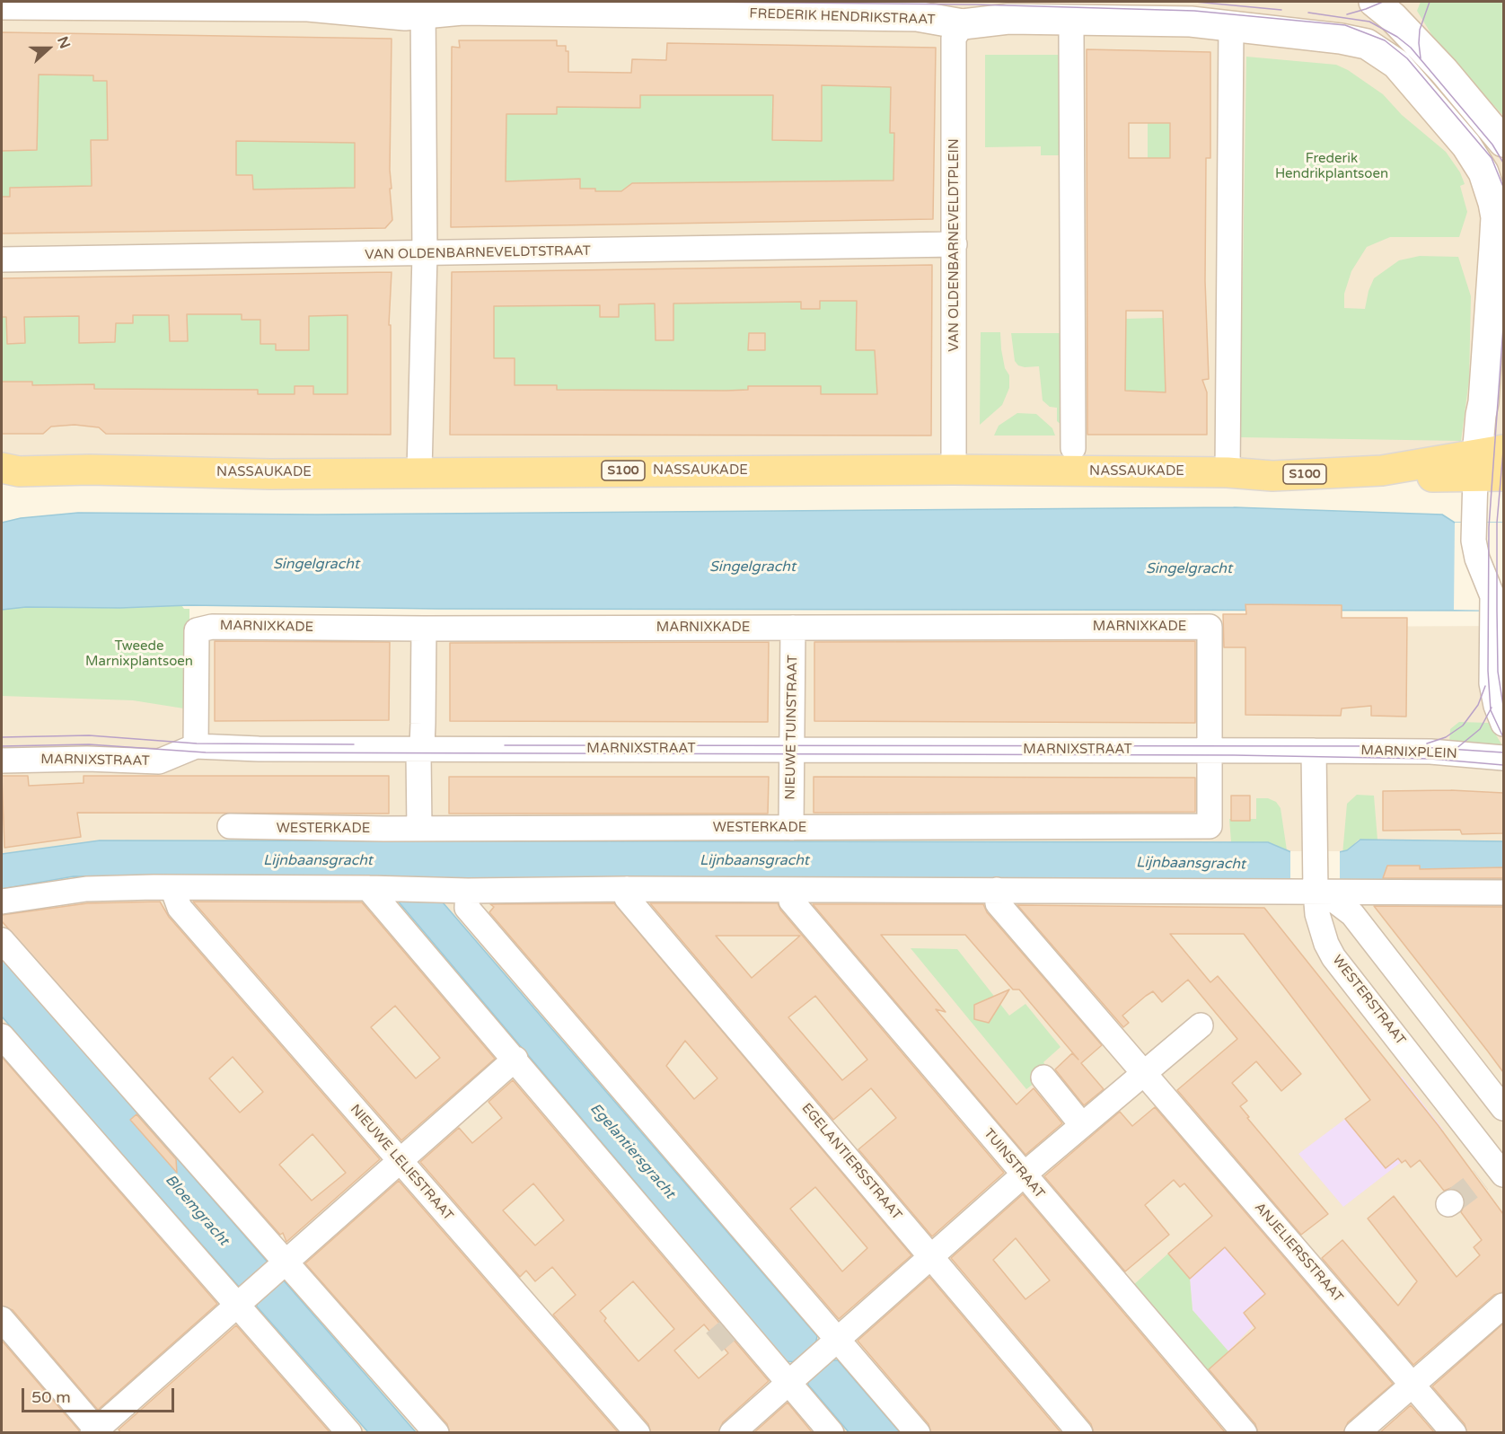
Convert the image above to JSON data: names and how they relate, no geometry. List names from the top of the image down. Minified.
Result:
{"streets":{"main road":["S100","NASSAUKADE"],"street":["FREDERIK HENDRIKSTRAAT","VAN OLDENBARNEVELDTPLEIN","VAN OLDENBARNEVELDTSTRAAT","MARNIXKADE","NIEUWE TUINSTRAAT","MARNIXSTRAAT","MARNIXPLEIN","WESTERKADE","WESTERSTRAAT","EGELANTIERSSTRAAT","NIEUWE LELIESTRAAT","TUINSTRAAT","ANJELIERSSTRAAT"]},"crossings":[["FREDERIK HENDRIKSTRAAT","VAN OLDENBARNEVELDTPLEIN"],["VAN OLDENBARNEVELDTPLEIN","VAN OLDENBARNEVELDTSTRAAT"],["VAN OLDENBARNEVELDTPLEIN","NASSAUKADE"],["MARNIXKADE","NIEUWE TUINSTRAAT"],["MARNIXKADE","MARNIXSTRAAT"],["MARNIXKADE","WESTERKADE"],["NIEUWE TUINSTRAAT","MARNIXSTRAAT"],["NIEUWE TUINSTRAAT","WESTERKADE"],["MARNIXSTRAAT","MARNIXPLEIN"],["MARNIXSTRAAT","WESTERKADE"]],"water":["Singelgracht","Lijnbaansgracht","Egelantiersgracht","Bloemgracht"],"parks":["Frederik Hendrikplantsoen","Tweede Marnixplantsoen"],"scale_bar":"50 m","north":"right"}
